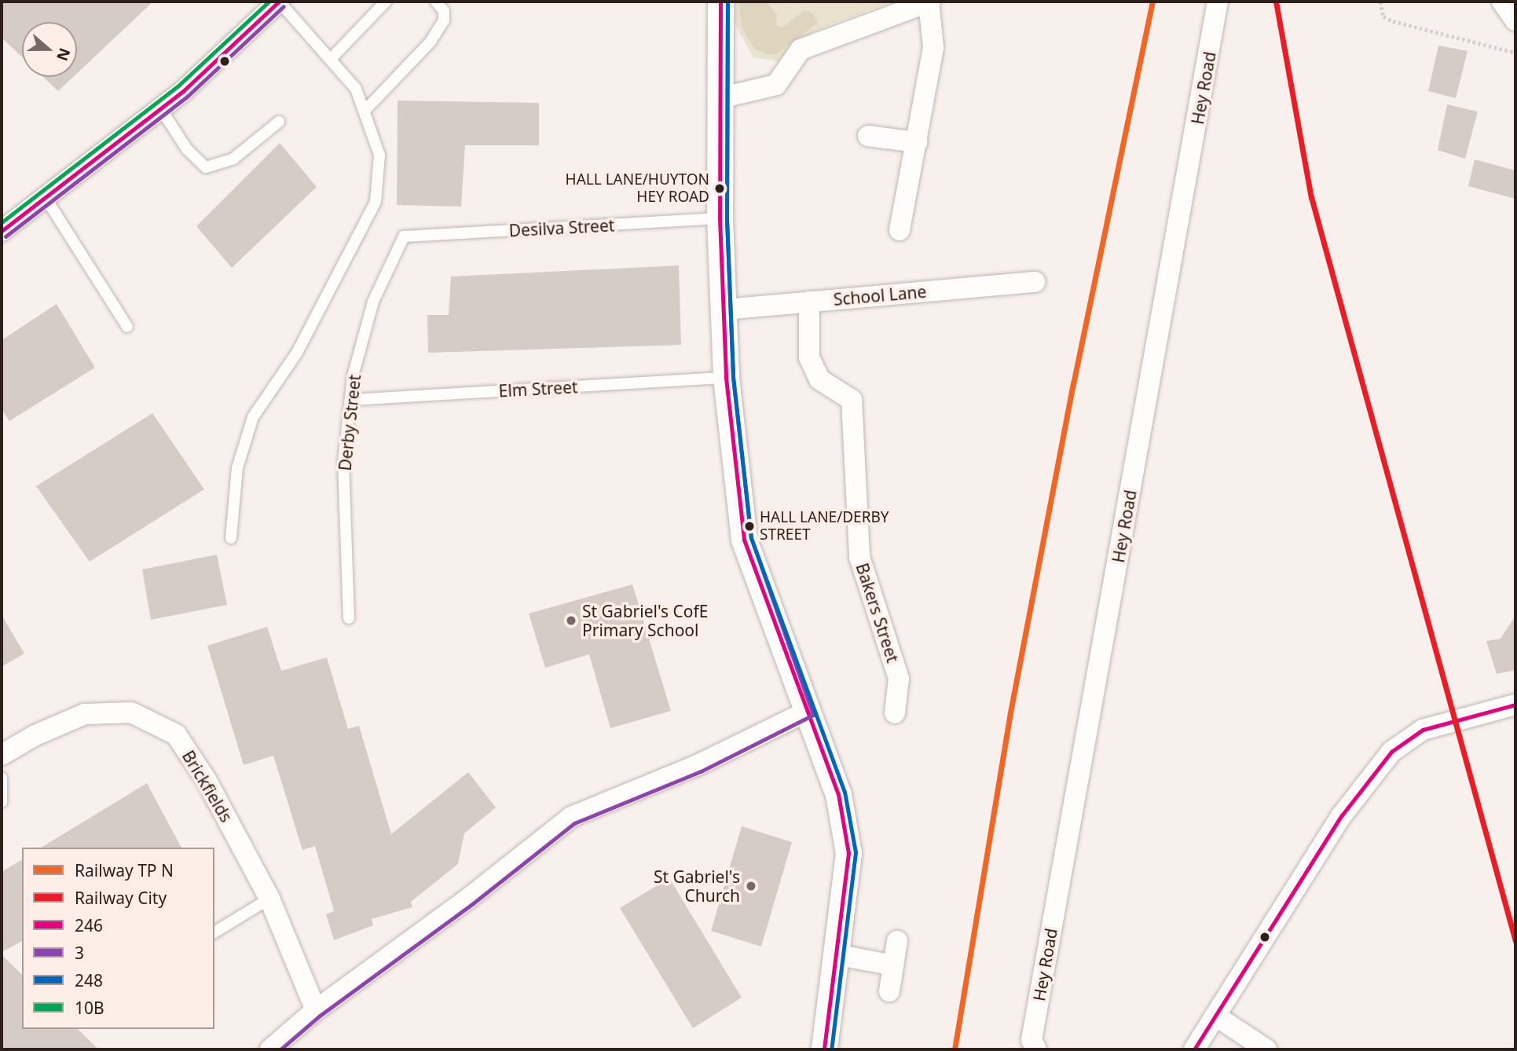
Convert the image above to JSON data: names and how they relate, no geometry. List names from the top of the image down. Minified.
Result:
{"streets":{"street":["Hey Road","School Lane","Bakers Street","Brickfields"],"lane":["Desilva Street","Elm Street","Derby Street"]},"crossings":[["Desilva Street","Derby Street"],["School Lane","Bakers Street"],["Elm Street","Derby Street"]],"places":["HALL LANE/HUYTON HEY ROAD","HALL LANE/DERBY STREET","St Gabriel's CofE Primary School","St Gabriel's Church"],"lines":["rail line City","transit line 246","transit line 3","transit line 248","transit line 10B"],"legend":["Railway TP N","Railway City","246","3","248","10B"],"north":"right"}
